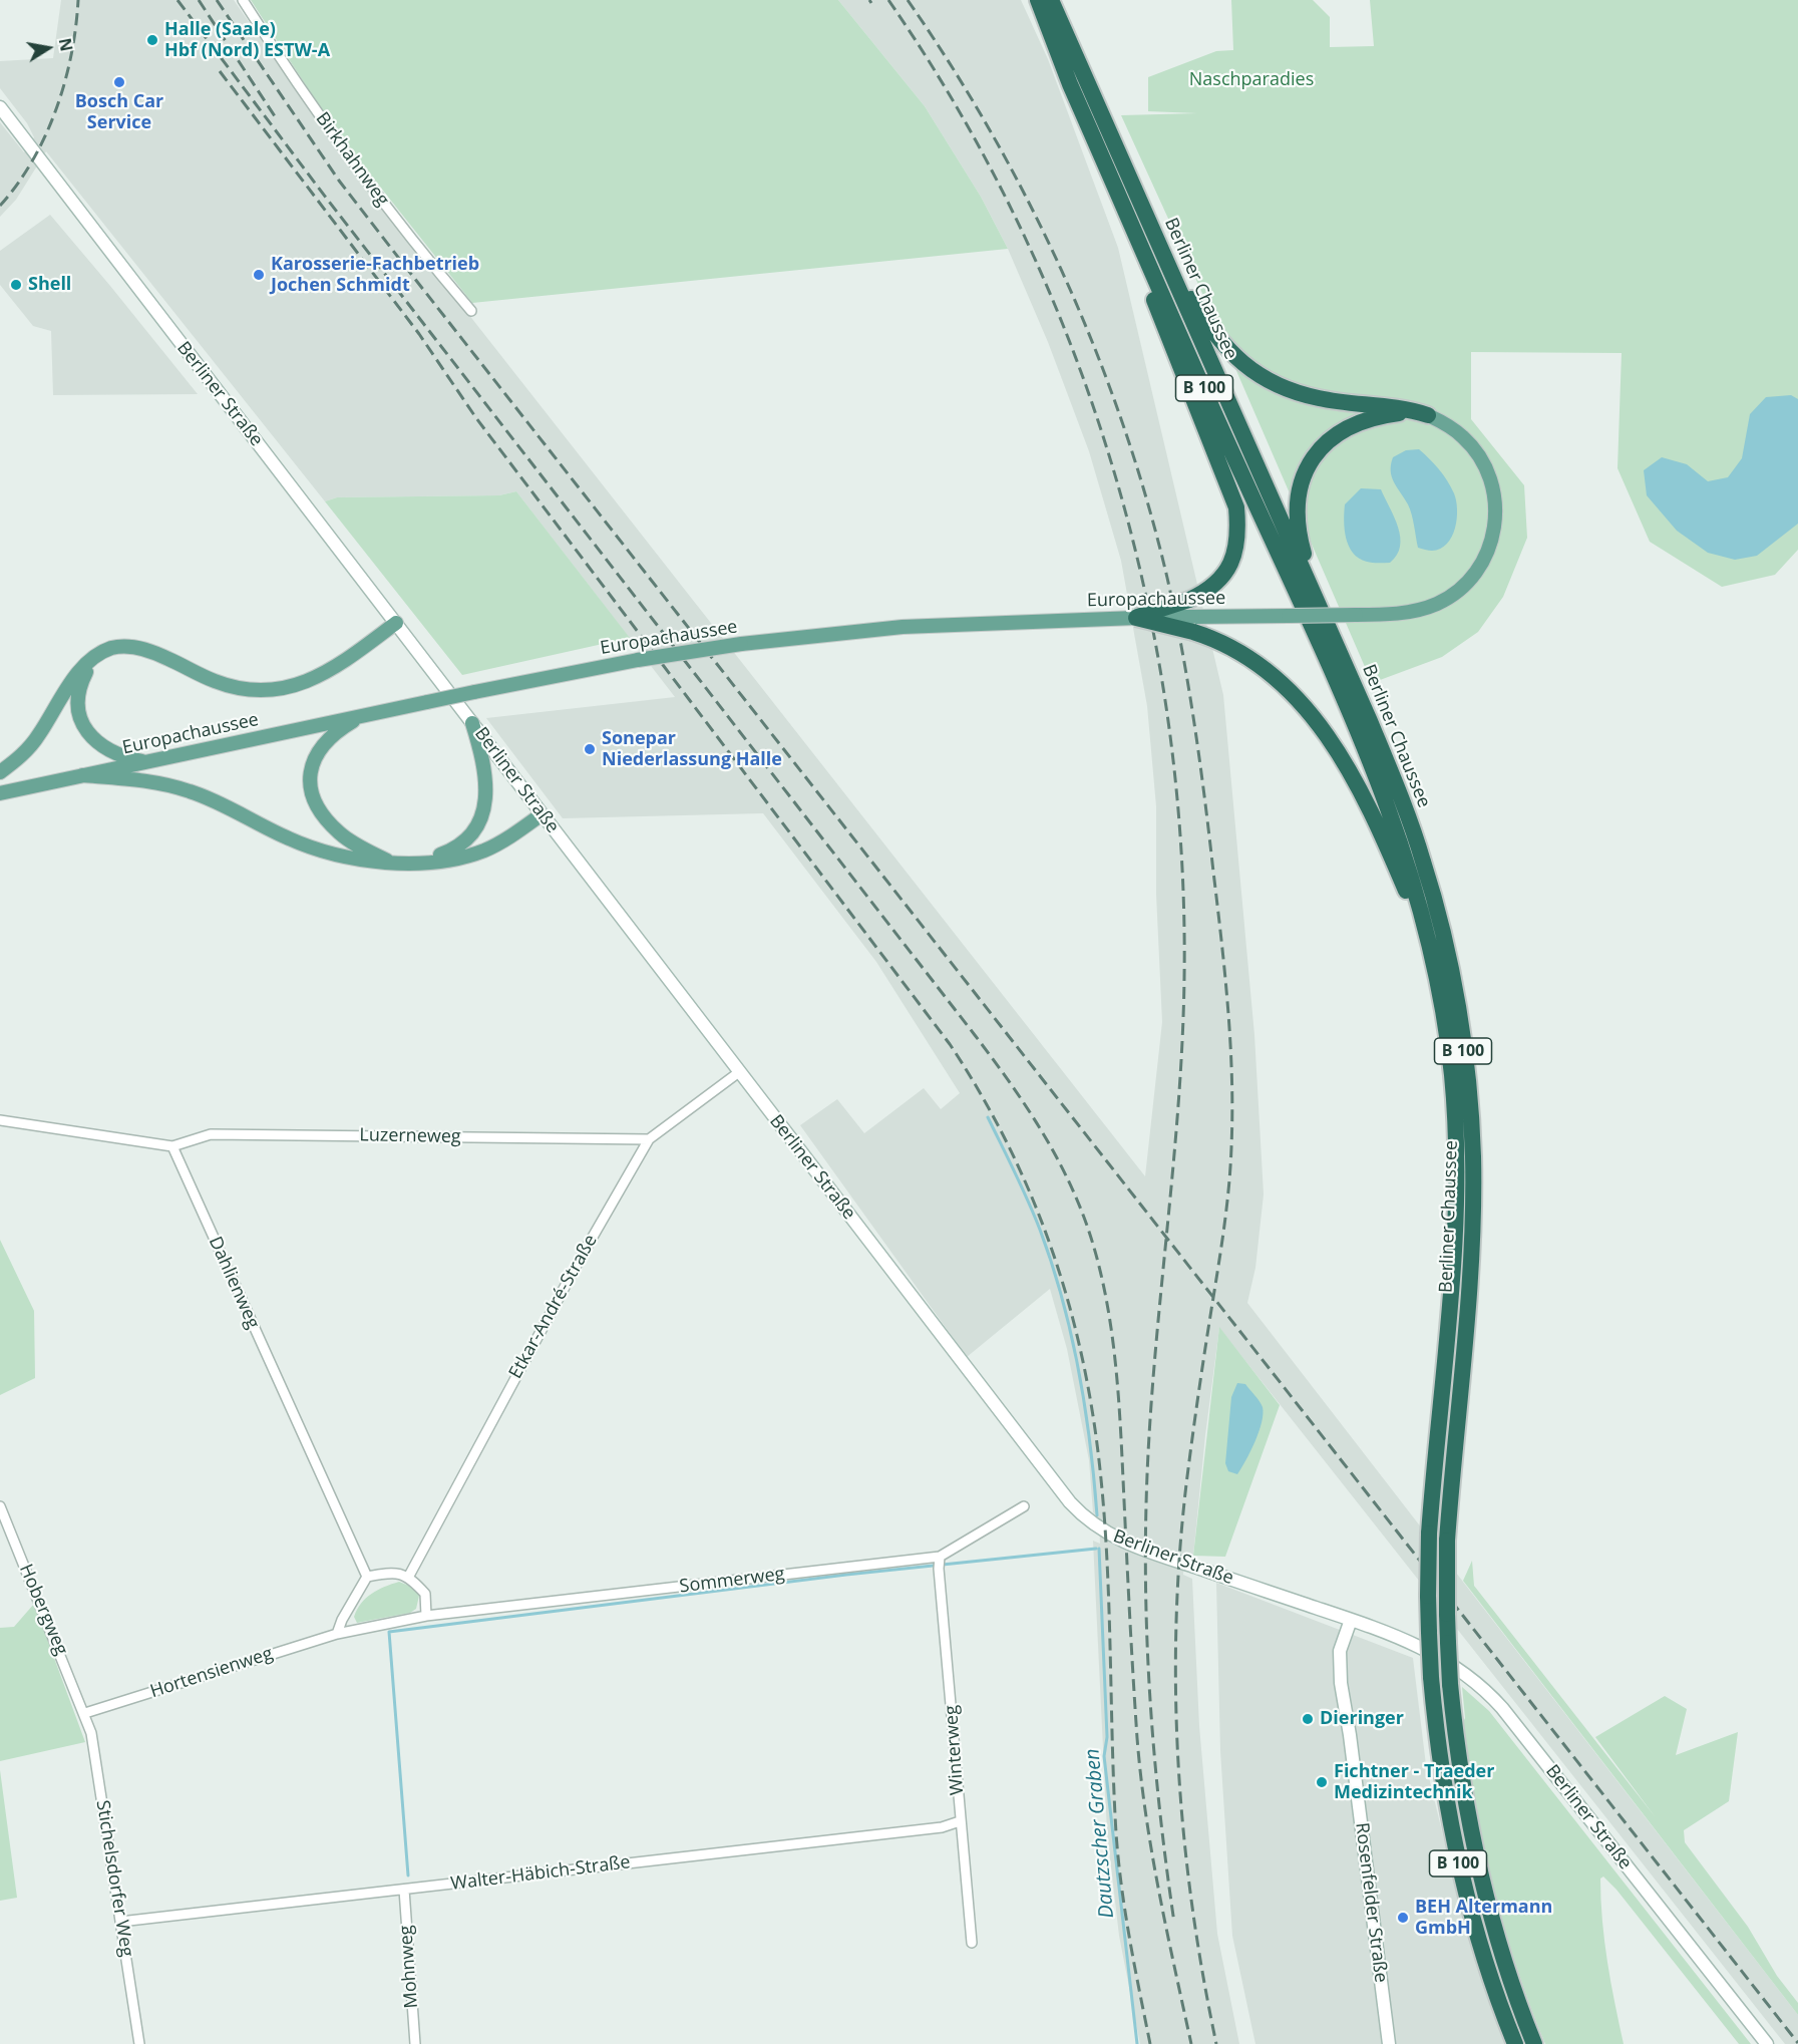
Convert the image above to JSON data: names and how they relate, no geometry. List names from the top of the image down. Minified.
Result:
{"streets":{"highway":["Berliner Chaussee","B 100"],"main road":["Europachaussee"],"street":["Birkhahnweg","Berliner Straße","Luzerneweg","Dahlienweg","Etkar-André-Straße","Sommerweg","Hobergweg","Hortensienweg","Winterweg","Walter-Häbich-Straße","Stichelsdorfer Weg","Rosenfelder Straße","Mohnweg"]},"crossings":[["Berliner Straße","Etkar-André-Straße"],["Berliner Straße","Rosenfelder Straße"],["Luzerneweg","Dahlienweg"],["Luzerneweg","Etkar-André-Straße"],["Sommerweg","Hortensienweg"],["Sommerweg","Winterweg"],["Hobergweg","Hortensienweg"],["Hobergweg","Stichelsdorfer Weg"],["Hortensienweg","Stichelsdorfer Weg"],["Winterweg","Walter-Häbich-Straße"],["Walter-Häbich-Straße","Stichelsdorfer Weg"],["Walter-Häbich-Straße","Mohnweg"]],"water":["Dautzscher Graben"],"parks":["Naschparadies"],"places":["Halle (Saale) Hbf (Nord) ESTW-A","Bosch Car Service","Karosserie-Fachbetrieb Jochen Schmidt","Shell","Sonepar Niederlassung Halle","Dieringer","Fichtner - Traeder Medizintechnik","BEH Altermann GmbH"],"north":"right"}
